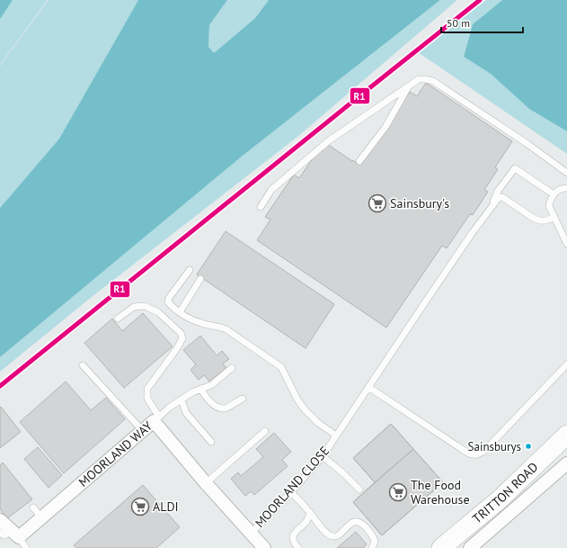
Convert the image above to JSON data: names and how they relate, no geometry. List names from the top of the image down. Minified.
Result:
{"streets":{"main road":["TRITTON ROAD"],"street":["MOORLAND WAY"],"lane":["MOORLAND CLOSE"]},"crossings":[["MOORLAND WAY","MOORLAND CLOSE"]],"places":{"supermarket":["Sainsbury's","The Food Warehouse","ALDI"],"other":["Sainsburys"]},"lines":["transit line R1"],"scale_bar":"50 m"}
